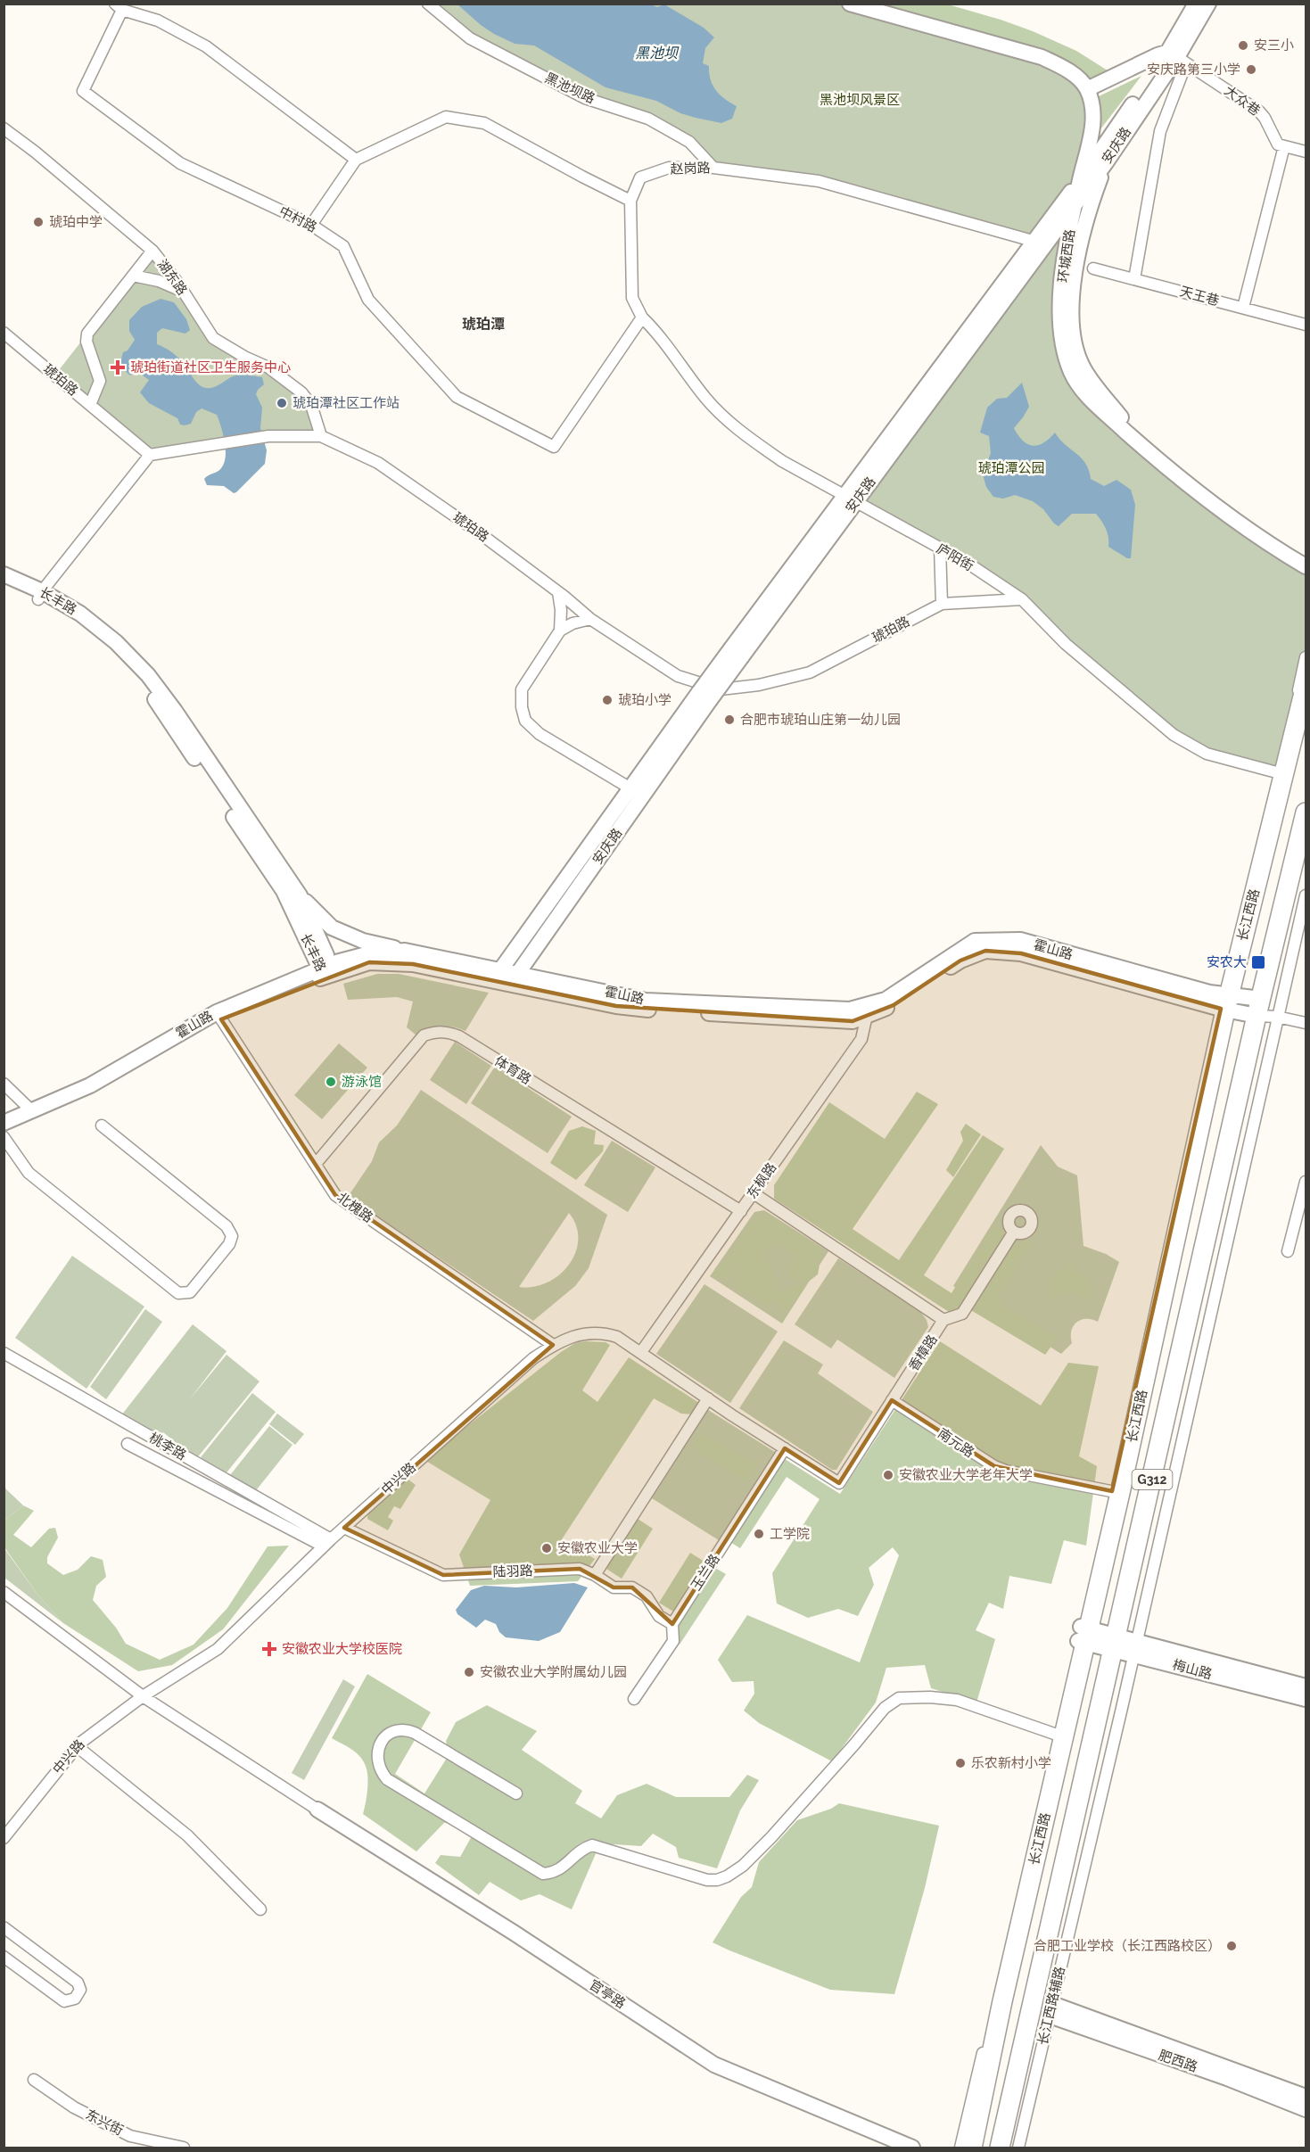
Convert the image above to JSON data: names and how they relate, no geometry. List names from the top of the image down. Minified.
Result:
{"streets":{"highway":["长江西路","G312"],"main road":["安庆路","环城西路","长丰路","霍山路","梅山路","官亭路","肥西路"],"street":["黑池坝路","大众巷","赵岗路","中村路","湖东路","天王巷","琥珀路","庐阳街","体育路","东枫路","北槐路","香樟路","南元路","桃李路","中兴路","陆羽路","玉兰路","长江西路辅路","东兴街"]},"crossings":[["黑池坝路","赵岗路"],["大众巷","安庆路"],["安庆路","赵岗路"],["安庆路","环城西路"],["安庆路","庐阳街"],["安庆路","霍山路"],["赵岗路","中村路"],["赵岗路","庐阳街"],["中村路","庐阳街"],["湖东路","琥珀路"],["庐阳街","长江西路"],["长丰路","霍山路"],["长江西路","霍山路"],["长江西路","南元路"],["长江西路","梅山路"],["霍山路","东枫路"],["霍山路","北槐路"],["霍山路","G312"],["体育路","东枫路"],["体育路","北槐路"],["东枫路","中兴路"],["北槐路","中兴路"],["香樟路","南元路"],["香樟路","中兴路"],["桃李路","中兴路"],["中兴路","陆羽路"],["中兴路","玉兰路"],["G312","梅山路"],["陆羽路","玉兰路"],["梅山路","长江西路辅路"],["长江西路辅路","肥西路"]],"districts":["琥珀潭"],"water":["黑池坝"],"parks":["黑池坝风景区","琥珀潭公园"],"places":{"other":["安三小","安庆路第三小学","琥珀中学","琥珀潭社区工作站","琥珀小学","合肥市琥珀山庄第一幼儿园","游泳馆","安徽农业大学老年大学","工学院","安徽农业大学","安徽农业大学附属幼儿园","乐农新村小学","合肥工业学校（长江西路校区）"],"health":["琥珀街道社区卫生服务中心","安徽农业大学校医院"],"transit":["安农大"]}}
